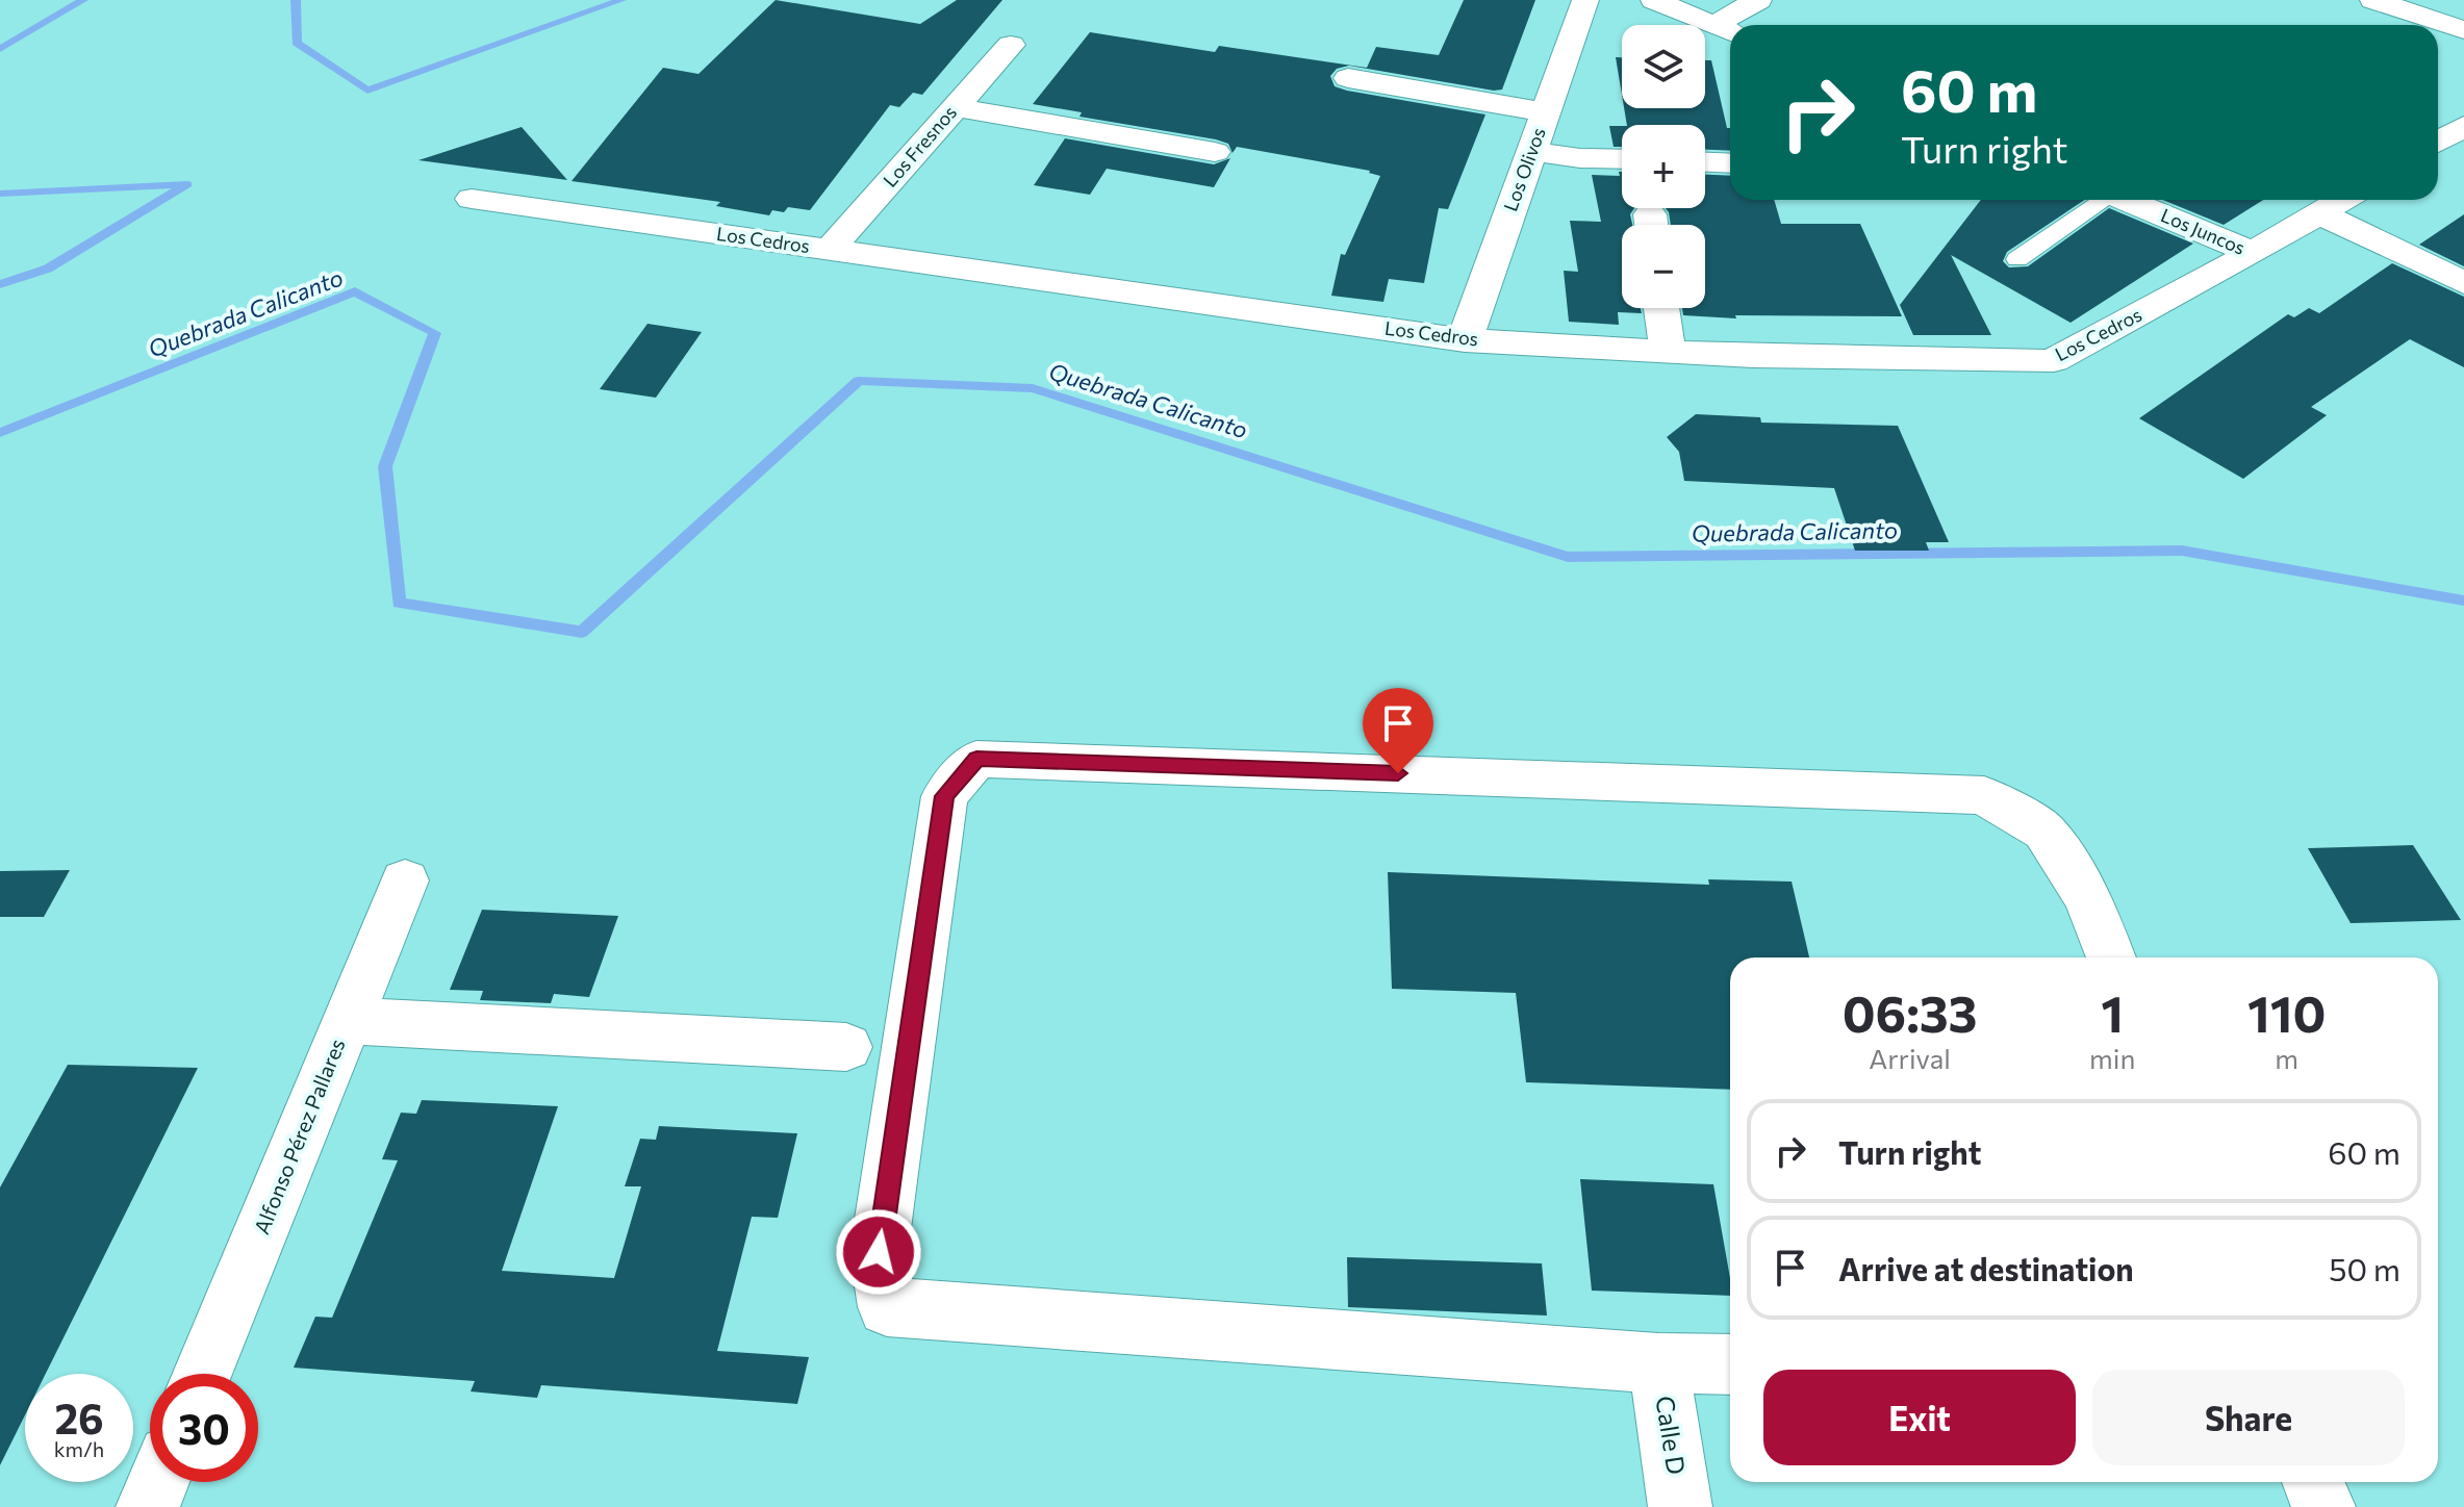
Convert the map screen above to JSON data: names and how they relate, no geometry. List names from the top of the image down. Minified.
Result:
{"streets":{"street":["Los Fresnos","Los Olivos","Los Juncos","Los Cedros","Alfonso Pérez Pallares","Calle D"]},"crossings":[["Los Fresnos","Los Cedros"],["Los Olivos","Los Cedros"],["Los Juncos","Los Cedros"]],"water":["Quebrada Calicanto"],"page":{"map_buttons":["+","−"],"turn":["60 m","Turn right"],"eta":["06:33","Arrival","1","min","110","m"],"list":[{"name":"Turn right","value":"60 m"},{"name":"Arrive at destination","value":"50 m"}],"buttons":["Exit","Share"],"speed":"26 km/h","limit":"30"}}
